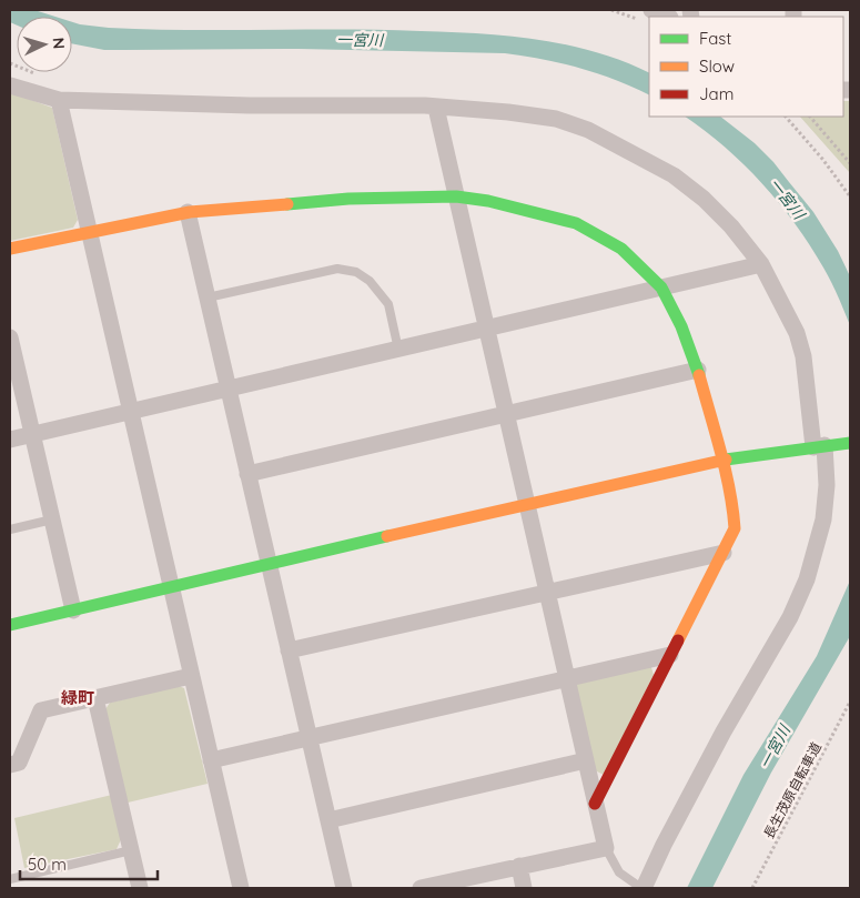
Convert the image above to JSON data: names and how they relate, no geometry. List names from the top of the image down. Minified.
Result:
{"streets":{"path":["長生茂原自転車道"]},"districts":["緑町"],"water":["一宮川"],"legend":["Fast","Slow","Jam"],"scale_bar":"50 m","north":"right"}
